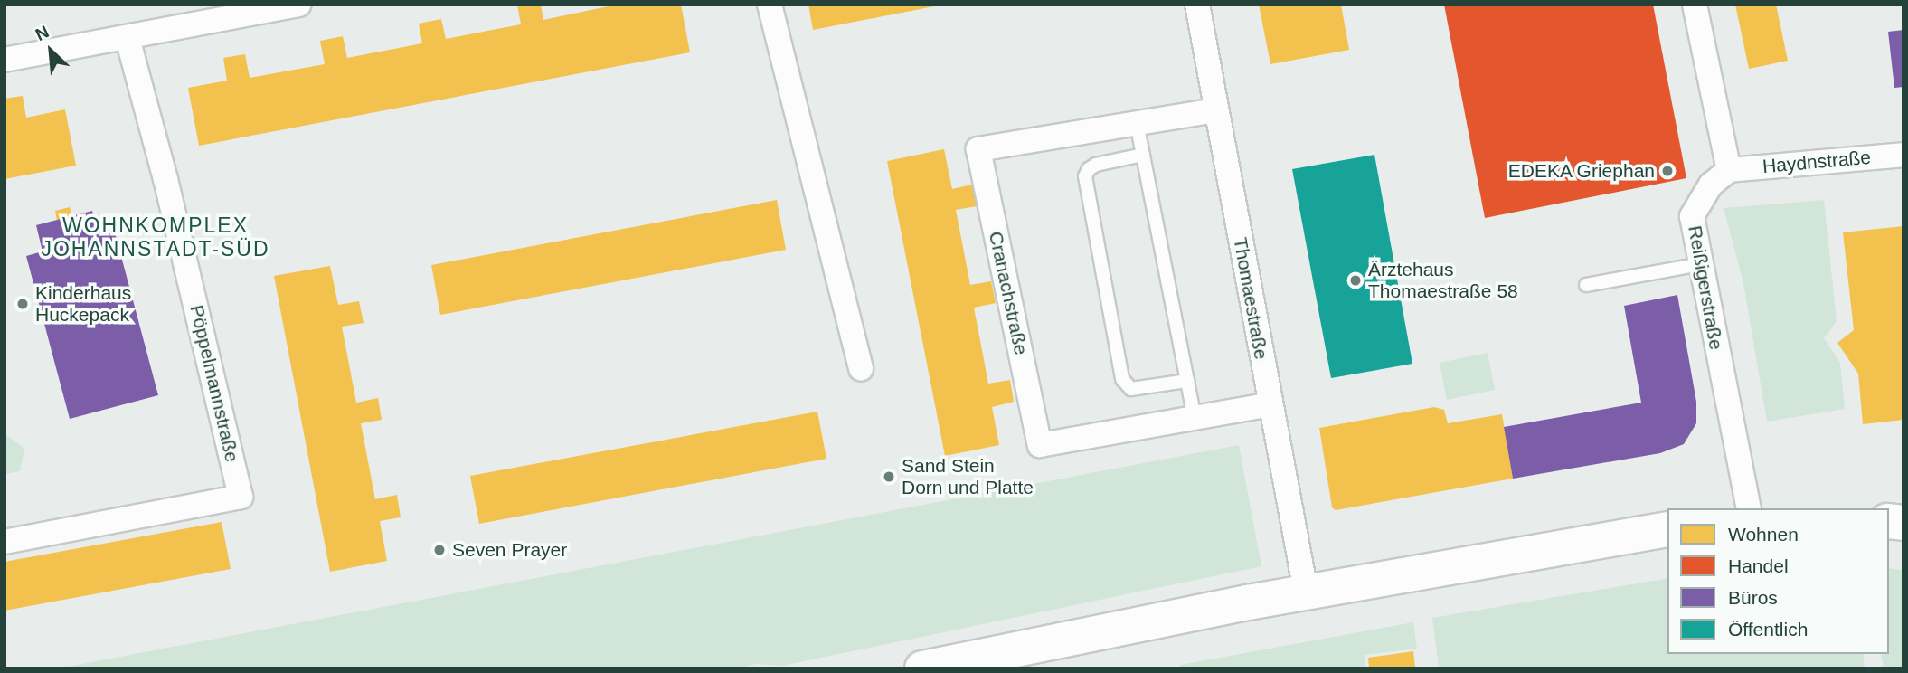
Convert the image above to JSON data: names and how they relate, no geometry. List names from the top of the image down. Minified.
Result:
{"streets":{"street":["Haydnstraße","Reißigerstraße","Cranachstraße","Thomaestraße","Pöppelmannstraße"]},"crossings":[["Haydnstraße","Reißigerstraße"],["Cranachstraße","Thomaestraße"]],"districts":["WOHNKOMPLEX JOHANNSTADT-SÜD"],"places":["EDEKA Griephan","Ärztehaus Thomaestraße 58","Kinderhaus Huckepack","Sand Stein Dorn und Platte","Seven Prayer"],"legend":["Wohnen","Handel","Büros","Öffentlich"],"north":"top left"}
